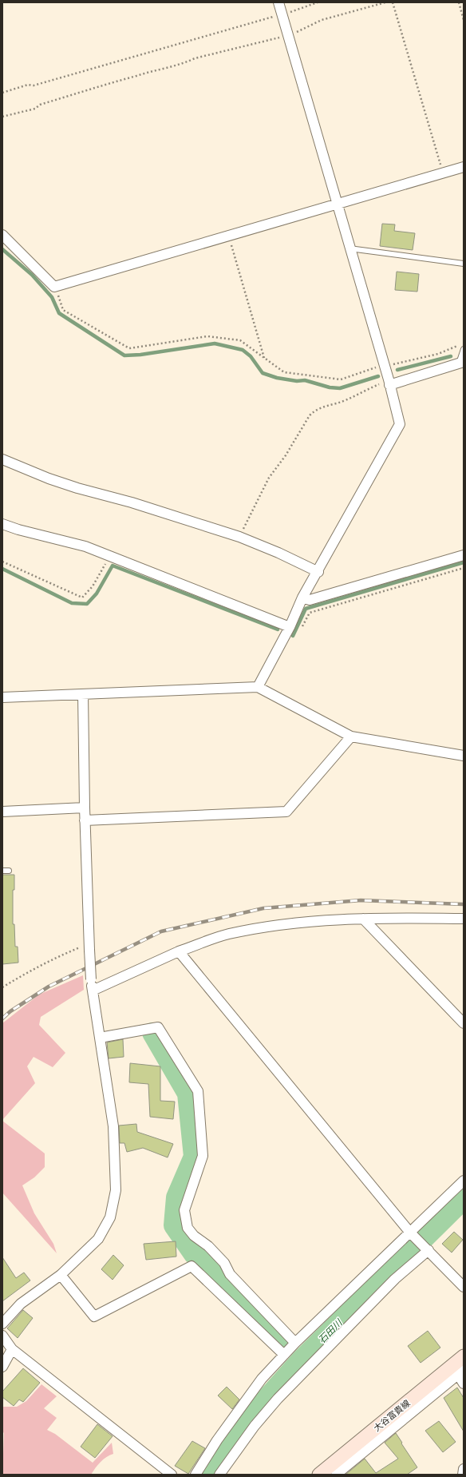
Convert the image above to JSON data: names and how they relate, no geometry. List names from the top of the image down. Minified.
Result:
{"streets":{"main road":["大谷富貴線"]},"water":["石田川"]}
